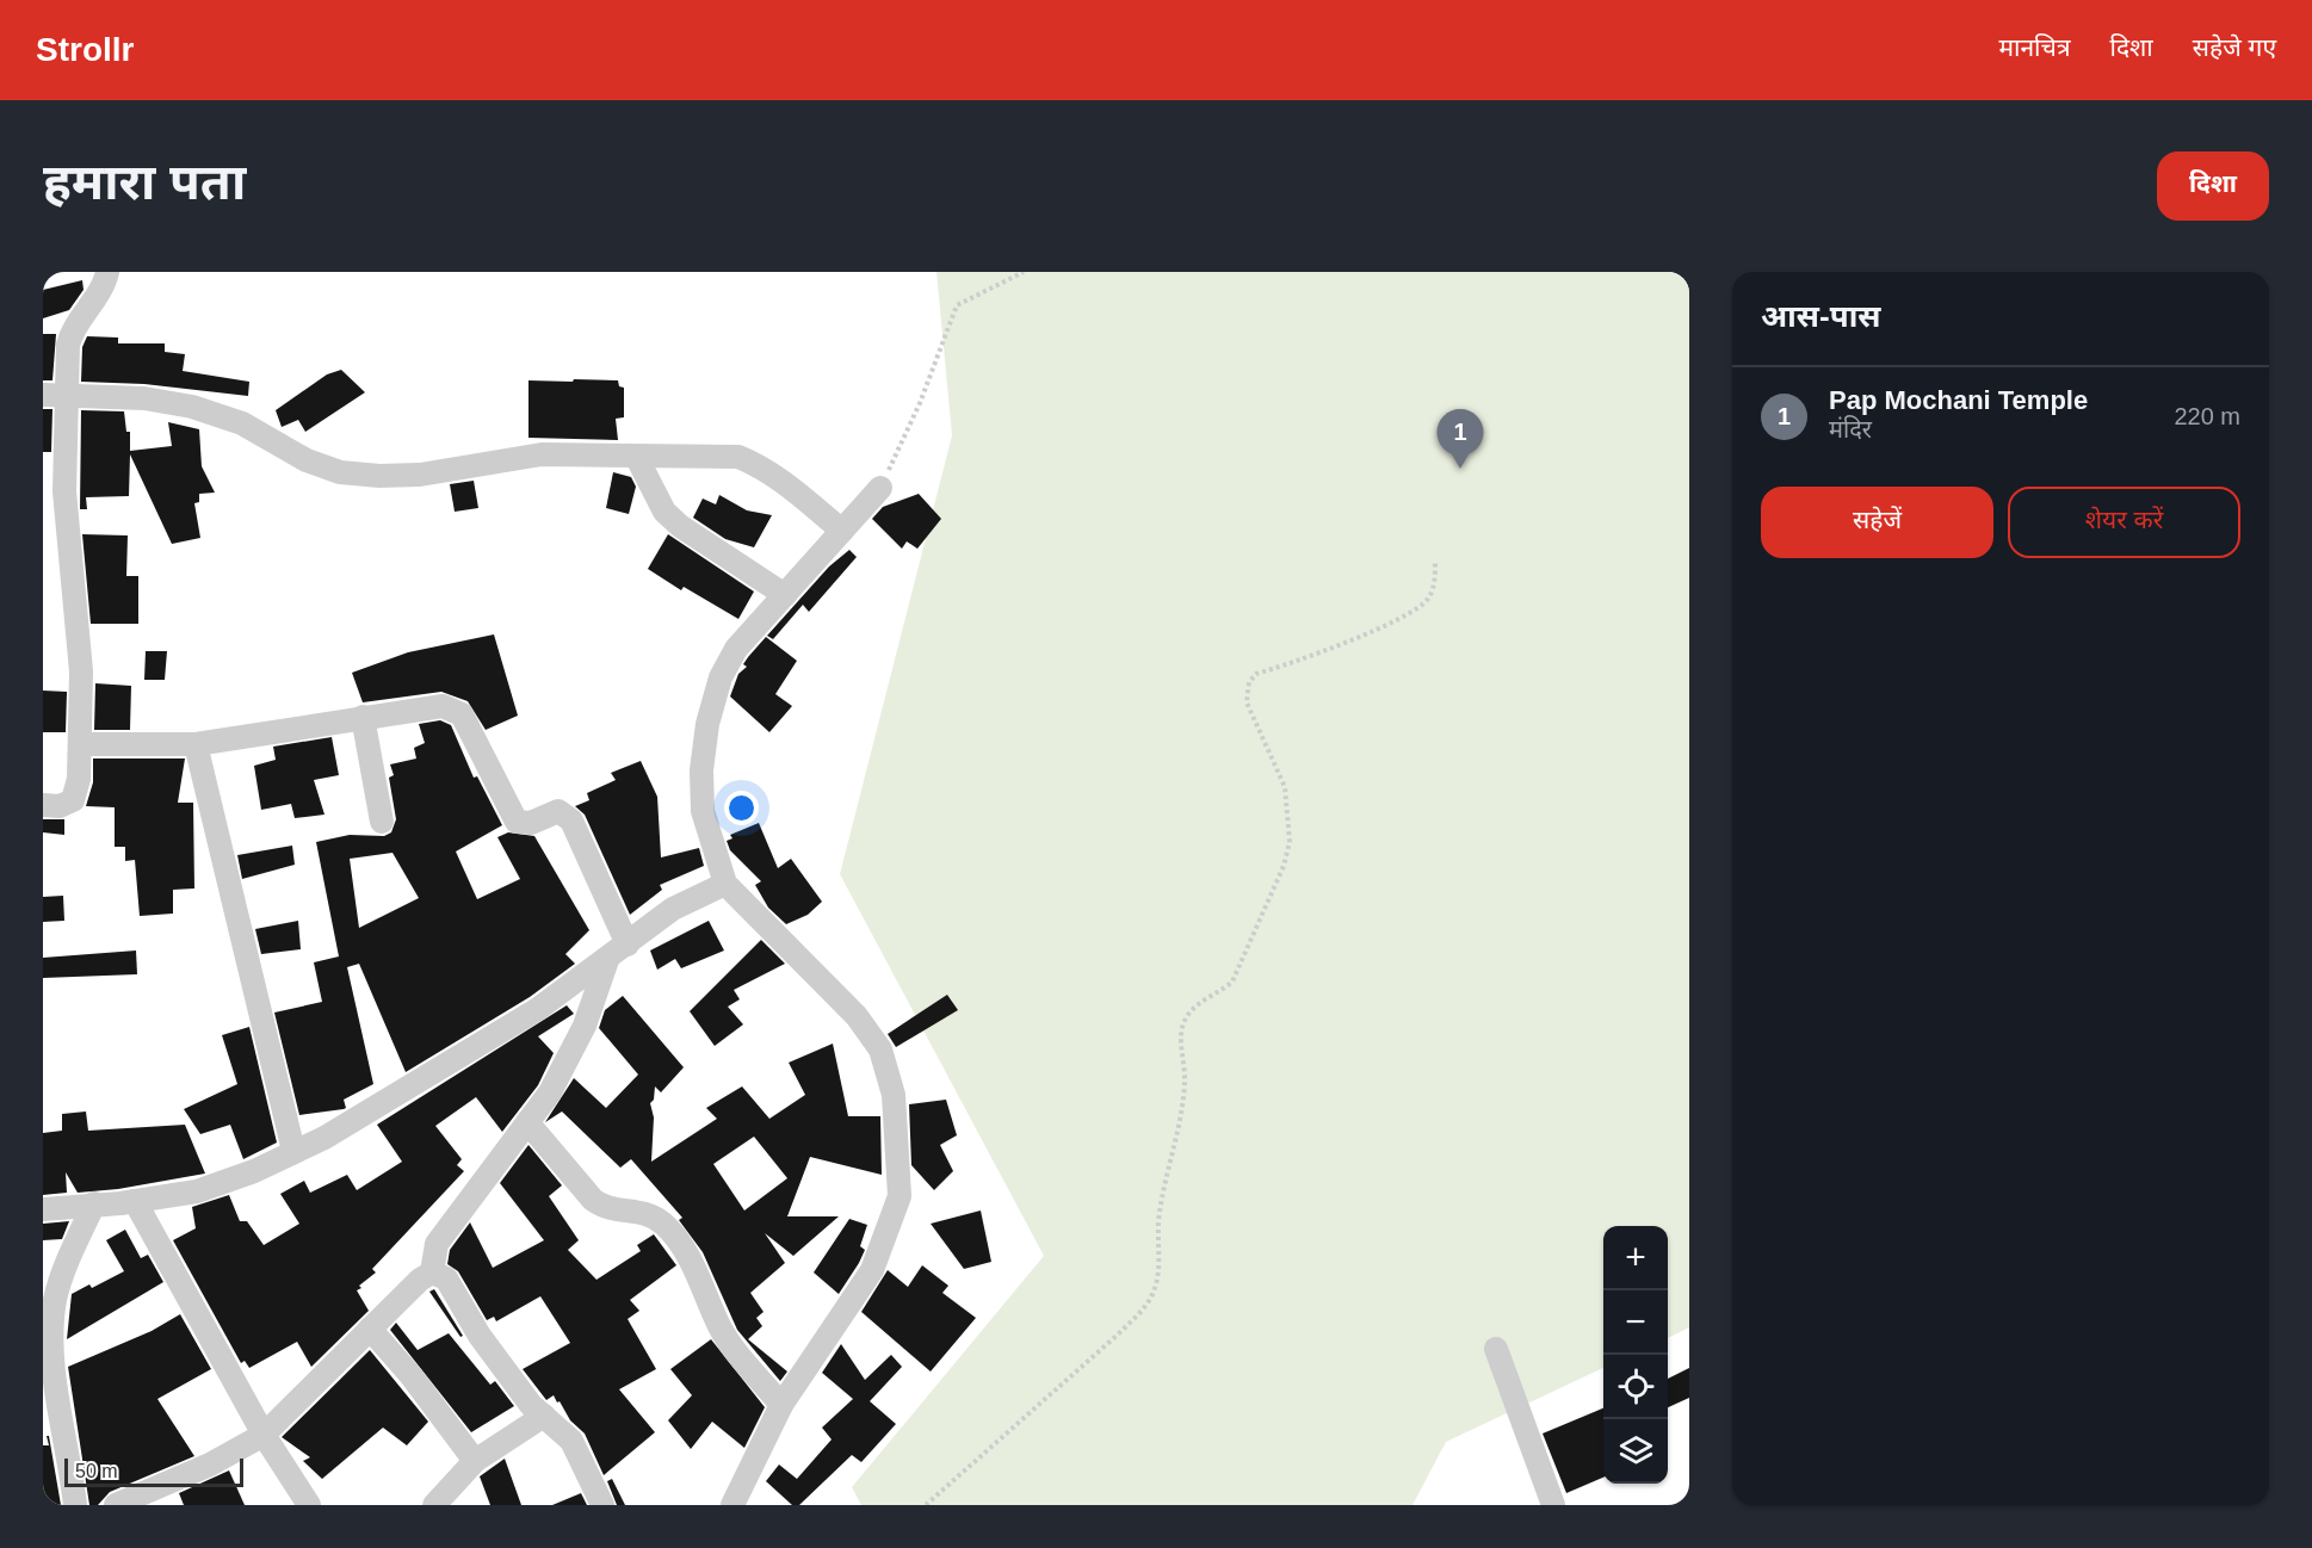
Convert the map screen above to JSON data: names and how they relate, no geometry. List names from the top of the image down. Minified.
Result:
{"scale_bar":"50 m","page":{"header":"Strollr","nav":["मानचित्र","दिशा","सहेजे गए"],"buttons":["दिशा",["सहेजें","शेयर करें"]],"title":"हमारा पता","heading":"आस-पास","list":[{"mark":"1","name":"Pap Mochani Temple","note":"मंदिर","value":"220 m"}],"pins":"1","map_buttons":["+","−"],"scale":"50 m"}}
